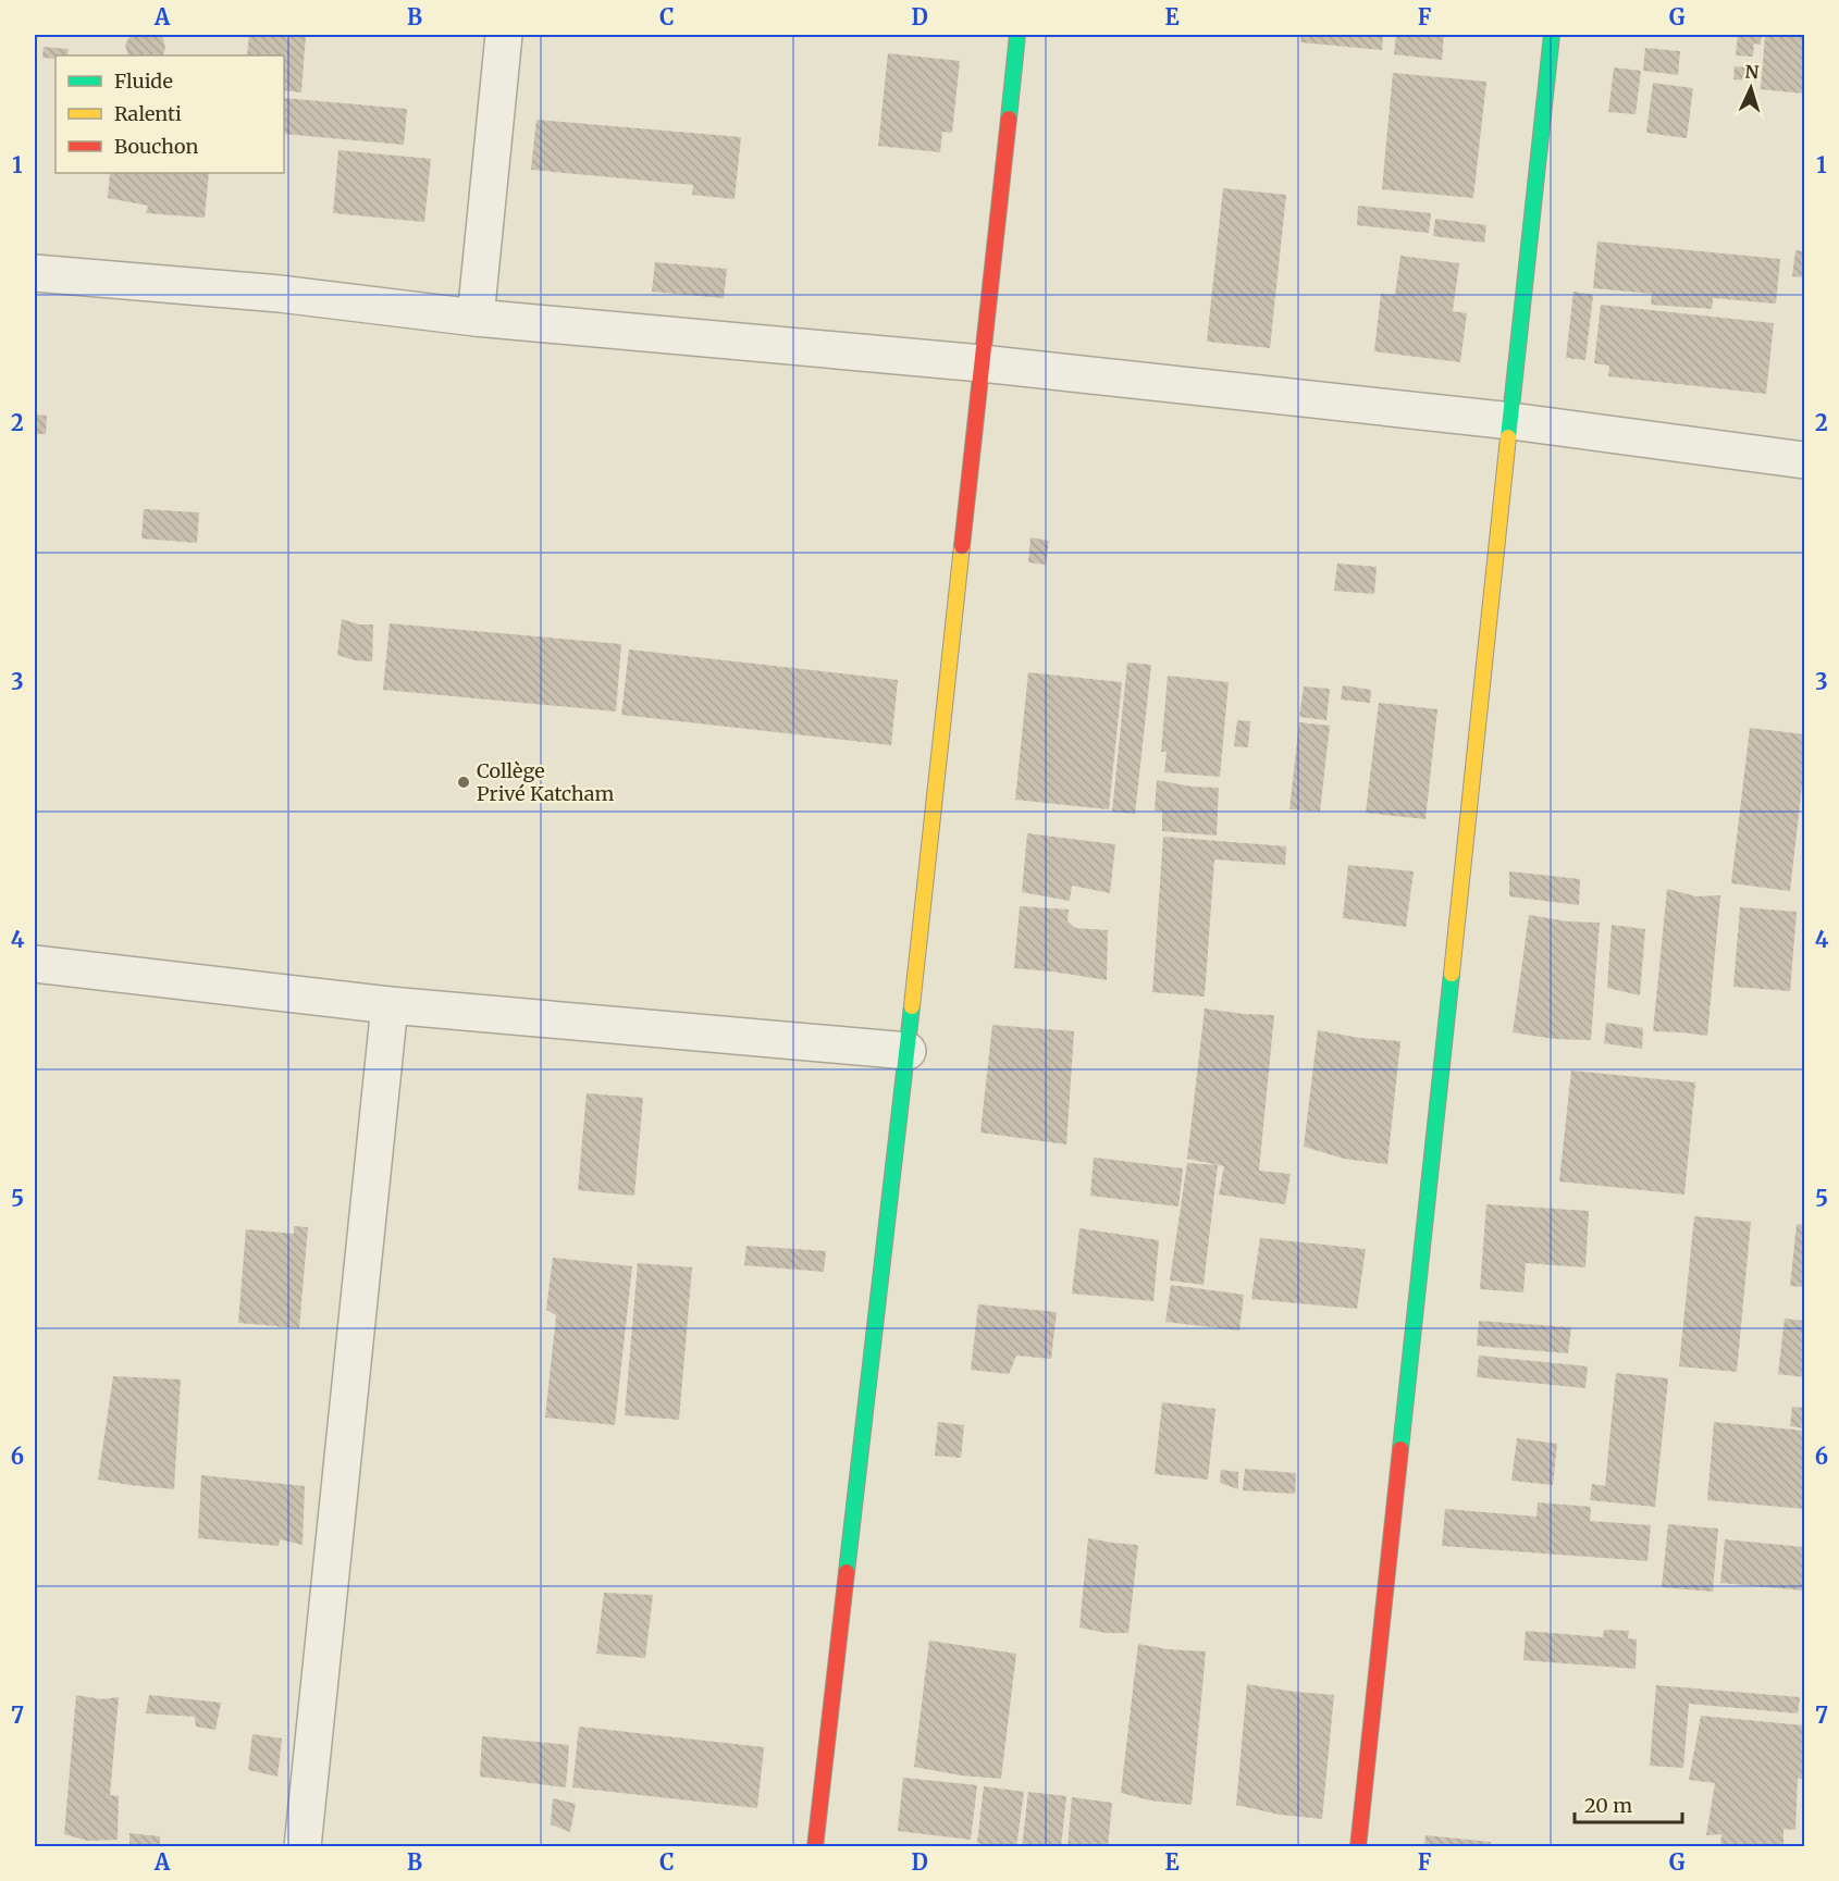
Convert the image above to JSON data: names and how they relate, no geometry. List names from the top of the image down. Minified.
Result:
{"places":["Collège Privé Katcham"],"legend":["Fluide","Ralenti","Bouchon"],"scale_bar":"20 m","north":"top","grid":{"columns":["A","B","C","D","E","F","G"],"rows":["1","2","3","4","5","6","7"]}}
